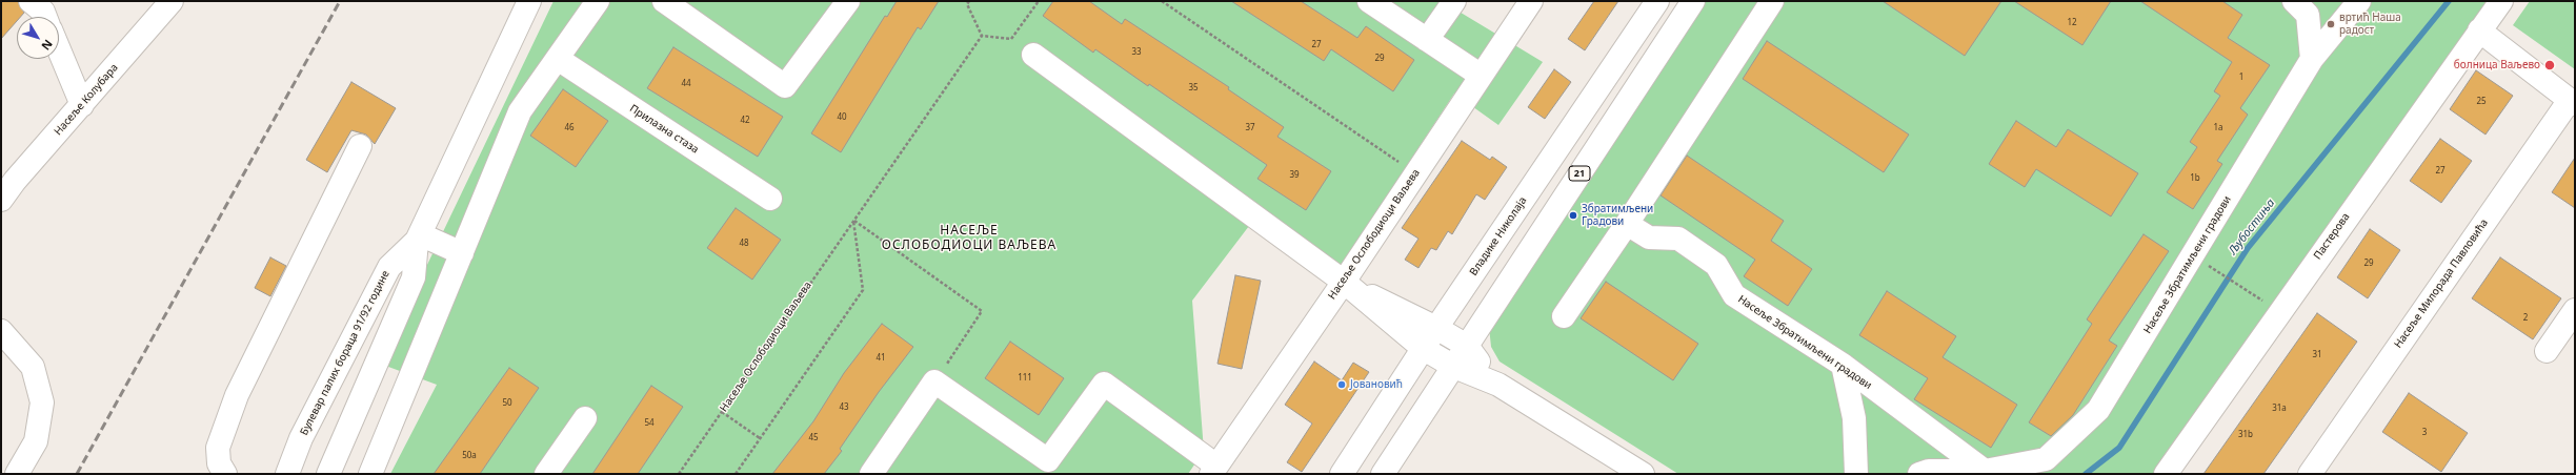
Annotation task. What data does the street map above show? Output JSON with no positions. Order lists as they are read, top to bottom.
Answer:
{
  "streets": {
    "street": [
      "Насеље Колубара",
      "Прилазна стаза",
      "21",
      "Насеље Ослободиоци Ваљева",
      "Владике Николаја",
      "Пастерова",
      "Насеље Збратимљени градови",
      "Насеље Милорада Павловића",
      "Булевар палих бораца 91/92 године"
    ]
  },
  "districts": ["НАСЕЉЕ ОСЛОБОДИОЦИ ВАЉЕВА"],
  "water": ["Љубостиња"],
  "places": [
    "вртић Наша радост",
    "болница Ваљево",
    "Збратимљени Градови",
    "Јовановић"
  ],
  "house_numbers": [
    "12",
    "27",
    "33",
    "29",
    "1",
    "44",
    "35",
    "25",
    "40",
    "42",
    "46",
    "37",
    "1a",
    "27",
    "39",
    "1b",
    "48",
    "29",
    "2",
    "31",
    "41",
    "111",
    "50",
    "43",
    "31a",
    "54",
    "3",
    "31b",
    "45",
    "50a"
  ],
  "north": "bottom right"
}
